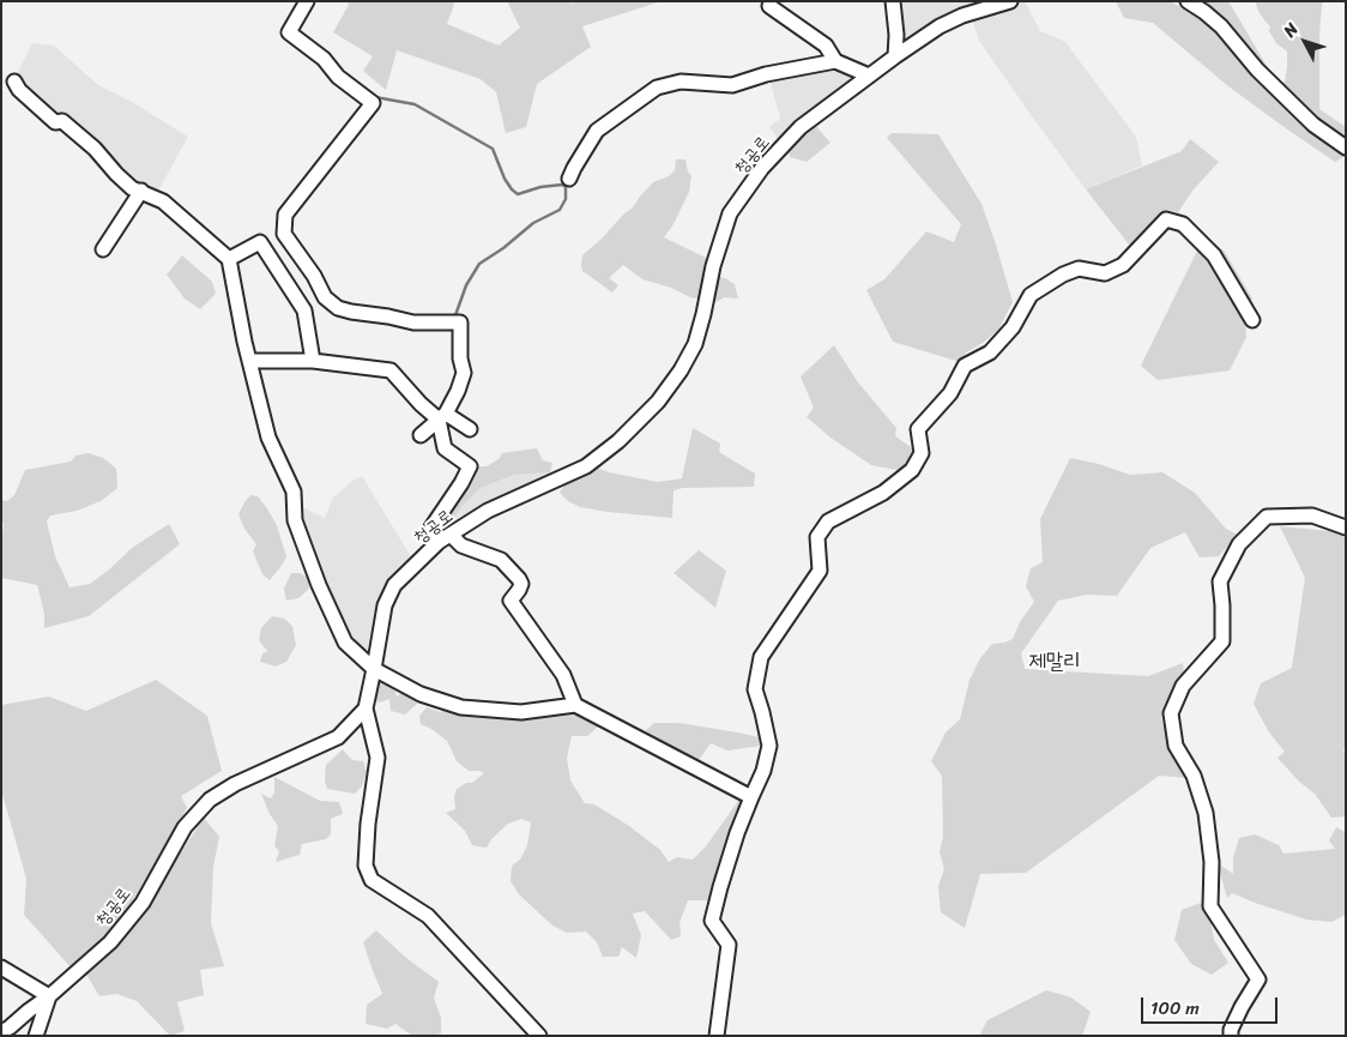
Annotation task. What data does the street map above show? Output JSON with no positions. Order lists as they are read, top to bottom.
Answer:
{
  "streets": {
    "street": ["청공로"]
  },
  "districts": ["제말리"],
  "scale_bar": "100 m",
  "north": "top left"
}
